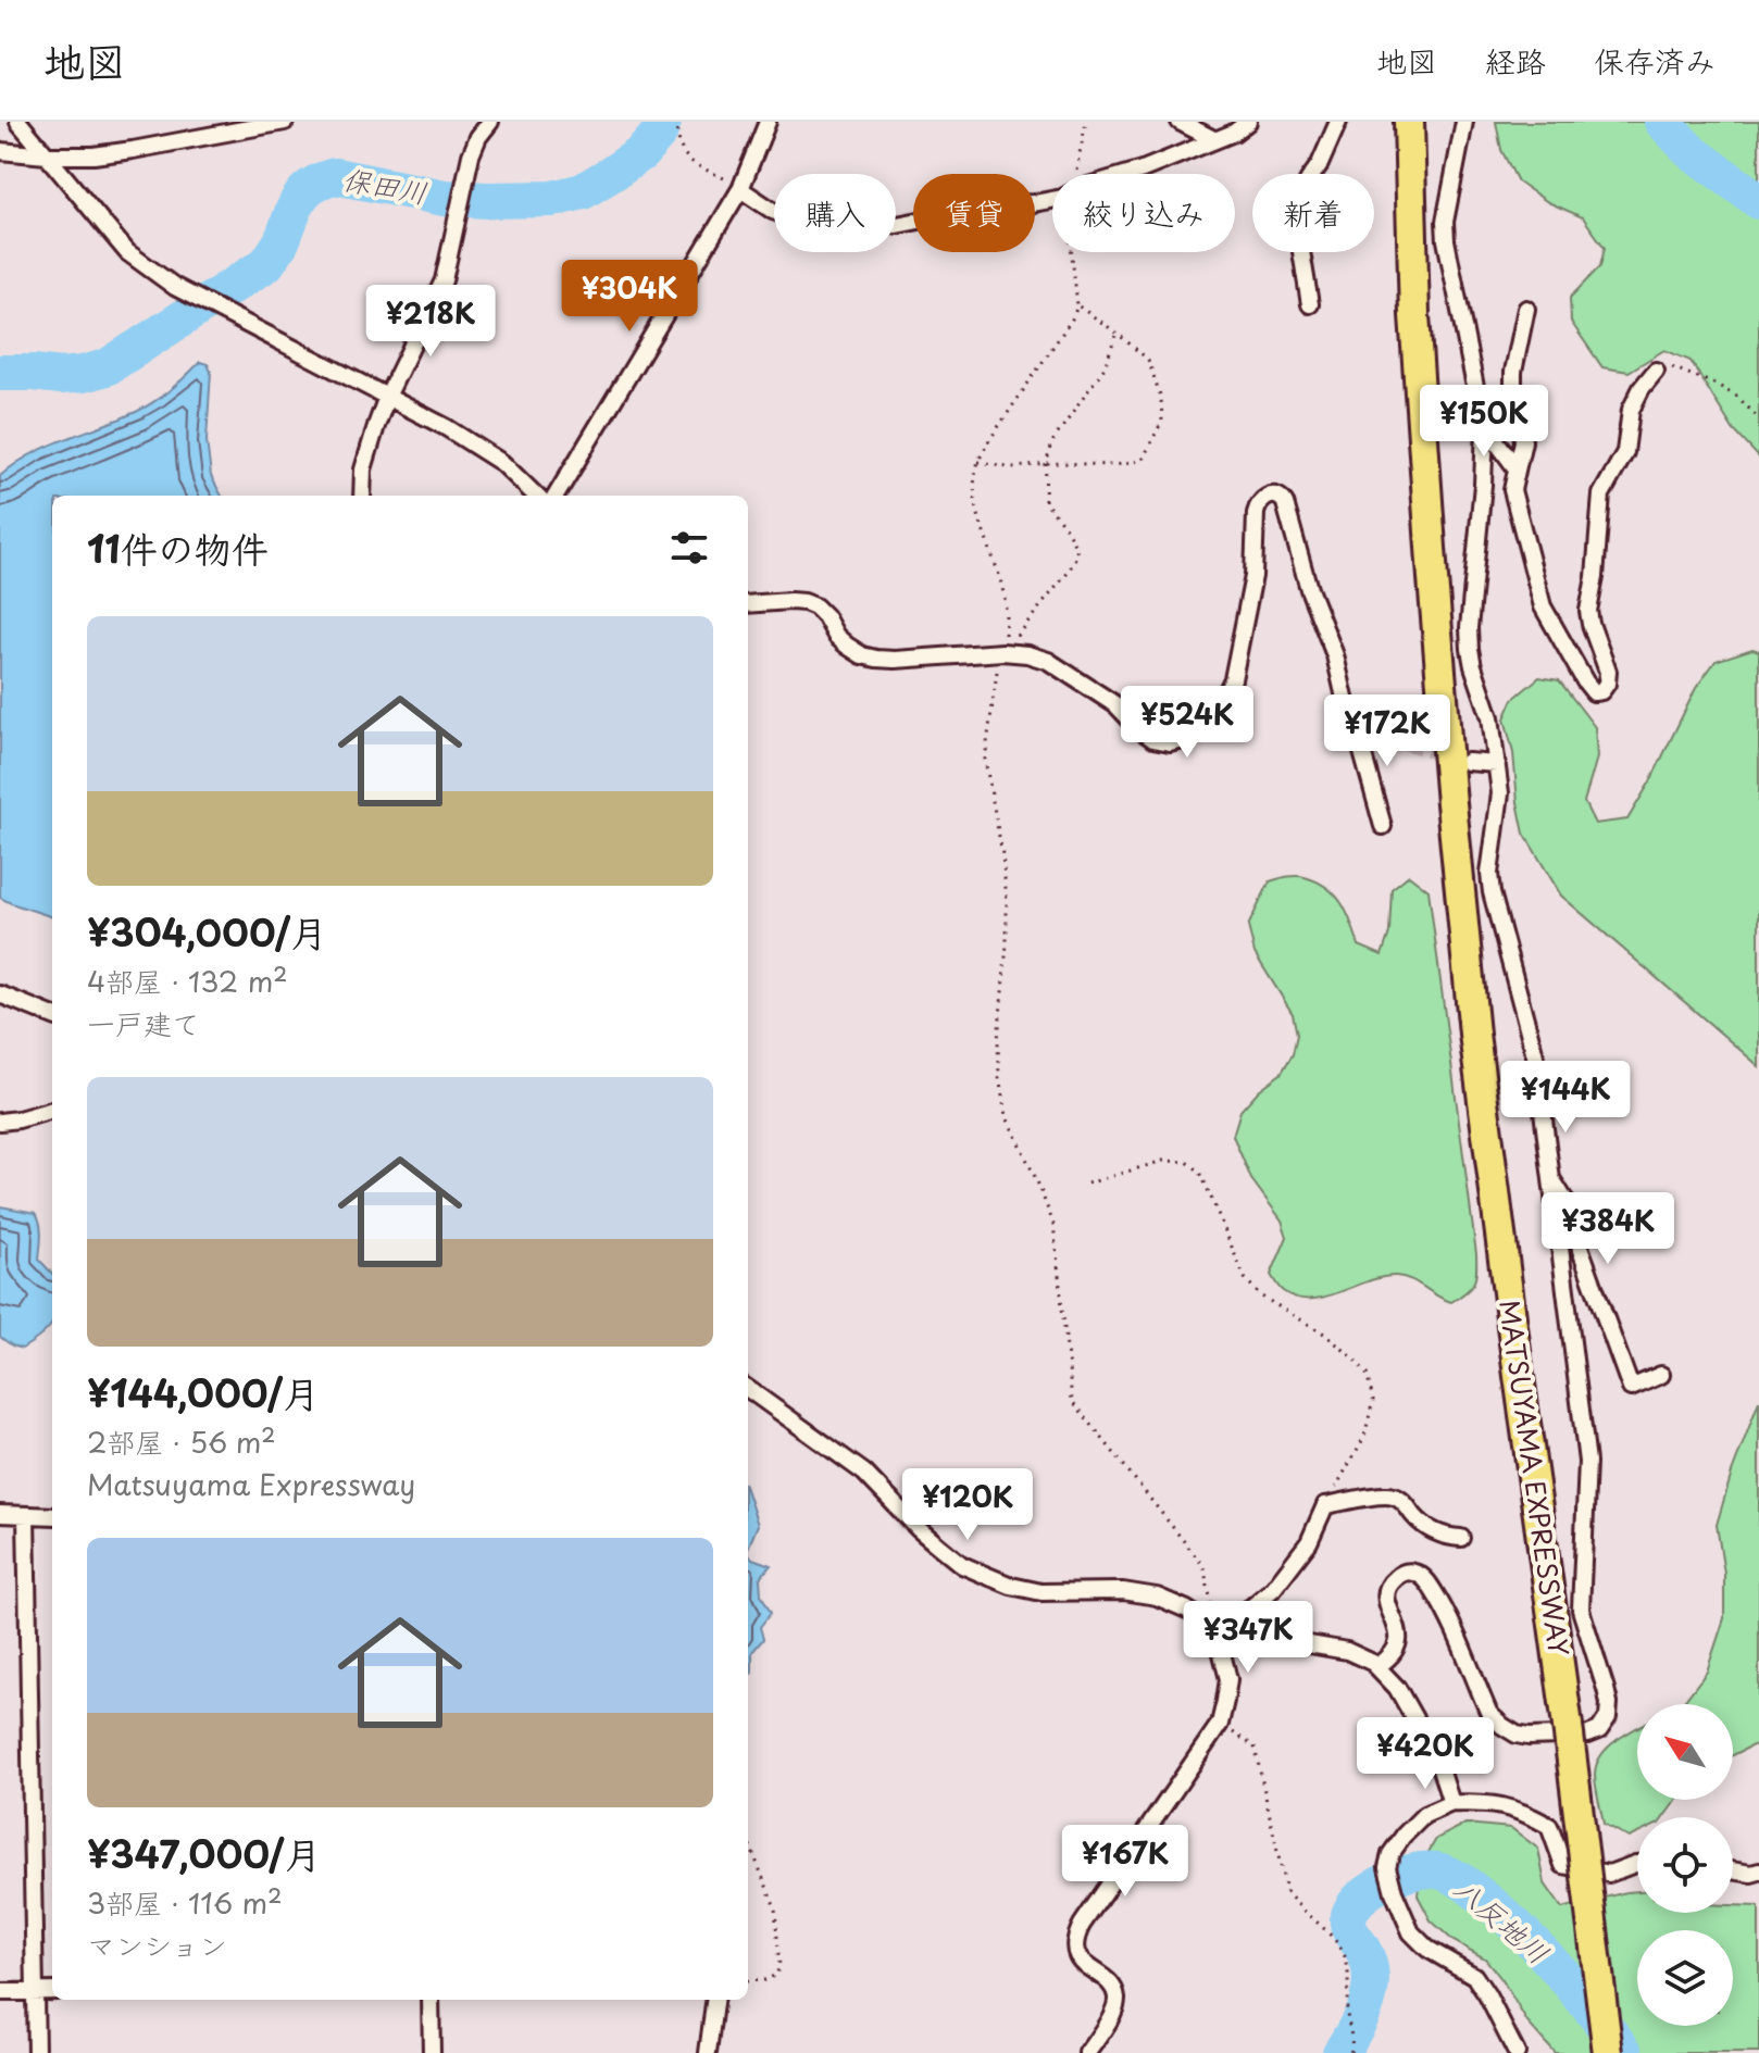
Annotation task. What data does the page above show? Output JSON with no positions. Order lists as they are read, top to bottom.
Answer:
{
  "streets": {
    "highway": ["MATSUYAMA EXPRESSWAY"]
  },
  "water": ["保田川", "八反地川"],
  "north": "top left",
  "page": {
    "header": "地図",
    "nav": ["地図", "経路", "保存済み"],
    "chip": [
      "購入",
      "賃貸",
      "絞り込み",
      "新着"
    ],
    "price": [
      "¥304K",
      "¥218K",
      "¥150K",
      "¥524K",
      "¥172K",
      "¥144K",
      "¥384K",
      "¥120K",
      "¥347K",
      "¥420K",
      "¥167K"
    ],
    "heading": "11件の物件",
    "list": [
      {
        "name": "¥304,000/月",
        "note": "4部屋 · 132 m² · 一戸建て"
      },
      {
        "name": "¥144,000/月",
        "note": "2部屋 · 56 m² · Matsuyama Expressway"
      },
      {
        "name": "¥347,000/月",
        "note": "3部屋 · 116 m² · マンション"
      }
    ]
  }
}
